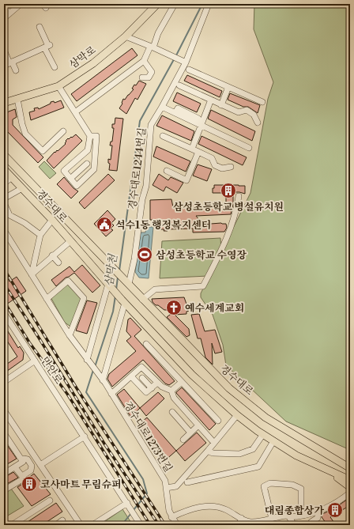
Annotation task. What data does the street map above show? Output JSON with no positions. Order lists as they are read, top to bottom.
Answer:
{
  "streets": {
    "main road": ["삼막로", "경수대로"],
    "street": ["경수대로1244번길", "만안로", "경수대로1273번길"]
  },
  "crossings": [
    ["경수대로1244번길", "경수대로"]
  ],
  "water": ["삼막천"],
  "places": {
    "building": ["삼성초등학교 병설유치원", "코사마트 무림슈퍼", "대림종합상가"],
    "public building": ["석수1동 행정복지센터"],
    "sports": ["삼성초등학교 수영장"],
    "church": ["예수세계교회"]
  }
}
